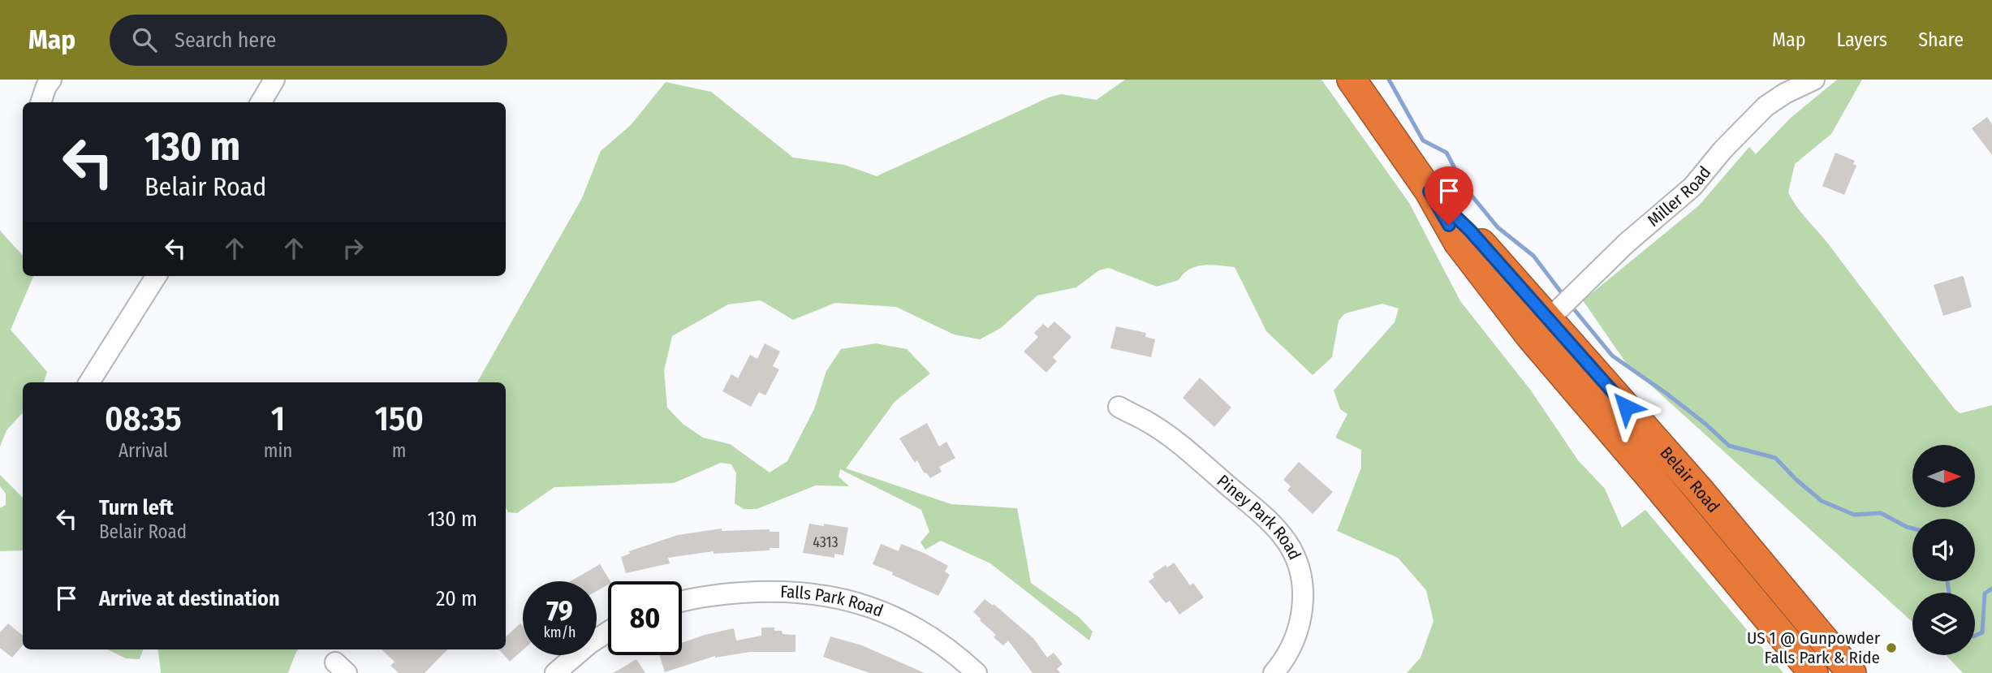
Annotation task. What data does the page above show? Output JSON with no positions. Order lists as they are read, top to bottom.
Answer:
{
  "streets": {
    "highway": ["Belair Road"],
    "street": ["Miller Road", "Piney Park Road", "Falls Park Road"]
  },
  "crossings": [
    ["Miller Road", "Belair Road"]
  ],
  "places": ["US 1 @ Gunpowder Falls Park & Ride"],
  "house_numbers": ["4313"],
  "north": "right",
  "page": {
    "header": "Map",
    "search": "Search here",
    "nav": ["Map", "Layers", "Share"],
    "turn": ["130 m", "Belair Road"],
    "eta": [
      "08:35",
      "Arrival",
      "1",
      "min",
      "150",
      "m"
    ],
    "list": [
      {
        "name": "Turn left",
        "note": "Belair Road",
        "value": "130 m"
      },
      {
        "name": "Arrive at destination",
        "value": "20 m"
      }
    ],
    "speed": "79 km/h",
    "limit": "80"
  }
}
